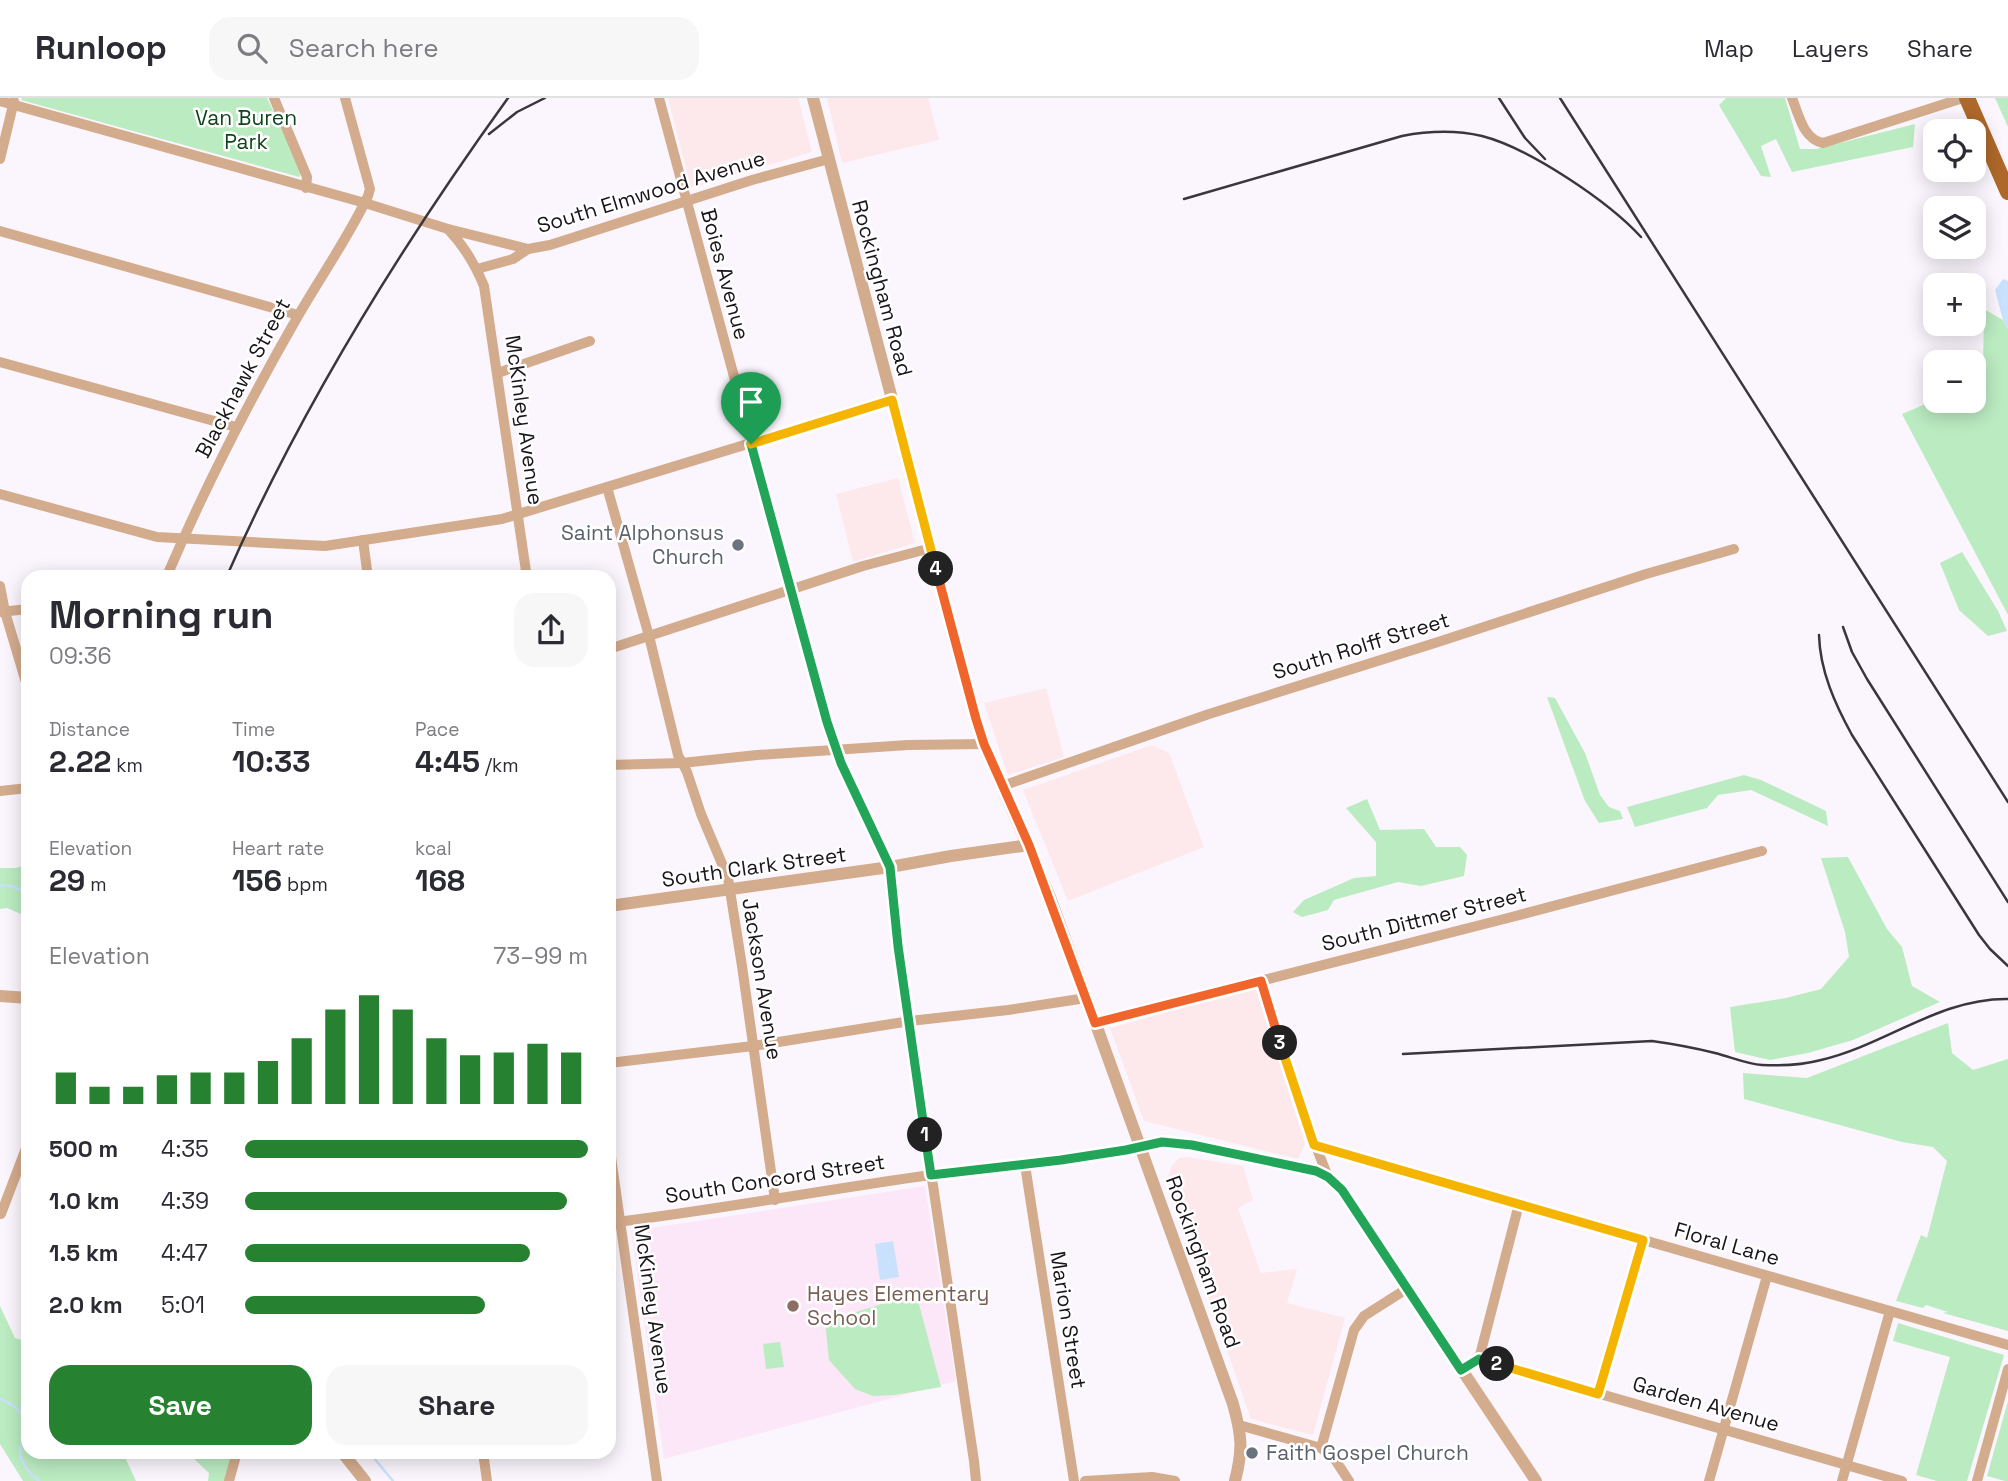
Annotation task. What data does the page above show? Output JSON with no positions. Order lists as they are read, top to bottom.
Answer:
{
  "streets": {
    "street": [
      "South Elmwood Avenue",
      "Boies Avenue",
      "Rockingham Road",
      "Blackhawk Street",
      "McKinley Avenue",
      "South Rolff Street",
      "South Clark Street",
      "South Dittmer Street",
      "Jackson Avenue",
      "South Concord Street",
      "Floral Lane",
      "Marion Street",
      "Garden Avenue"
    ]
  },
  "crossings": [
    ["South Elmwood Avenue", "Boies Avenue"],
    ["South Elmwood Avenue", "Rockingham Road"],
    ["South Elmwood Avenue", "Blackhawk Street"],
    ["South Elmwood Avenue", "McKinley Avenue"],
    ["Boies Avenue", "South Clark Street"],
    ["Boies Avenue", "South Concord Street"],
    ["Rockingham Road", "South Rolff Street"],
    ["Rockingham Road", "South Clark Street"],
    ["Rockingham Road", "South Dittmer Street"],
    ["Rockingham Road", "South Concord Street"],
    ["South Clark Street", "Jackson Avenue"],
    ["Jackson Avenue", "South Concord Street"],
    ["South Concord Street", "Marion Street"]
  ],
  "parks": ["Van Buren Park"],
  "places": ["Saint Alphonsus Church", "Hayes Elementary School", "Faith Gospel Church"],
  "page": {
    "header": "Runloop",
    "search": "Search here",
    "nav": ["Map", "Layers", "Share"],
    "map_buttons": ["+", "−"],
    "pins": [
      "4",
      "3",
      "1",
      "2"
    ],
    "heading": ["Morning run", "09:36"],
    "stats": [
      ["Distance", "2.22 km"],
      ["Time", "10:33"],
      ["Pace", "4:45 /km"],
      ["Elevation", "29 m"],
      ["Heart rate", "156 bpm"],
      ["kcal", "168"]
    ],
    "chart": ["Elevation", "73–99 m"],
    "list": [
      {
        "name": "500 m",
        "note": "4:35"
      },
      {
        "name": "1.0 km",
        "note": "4:39"
      },
      {
        "name": "1.5 km",
        "note": "4:47"
      },
      {
        "name": "2.0 km",
        "note": "5:01"
      }
    ],
    "buttons": ["Save", "Share"]
  }
}
